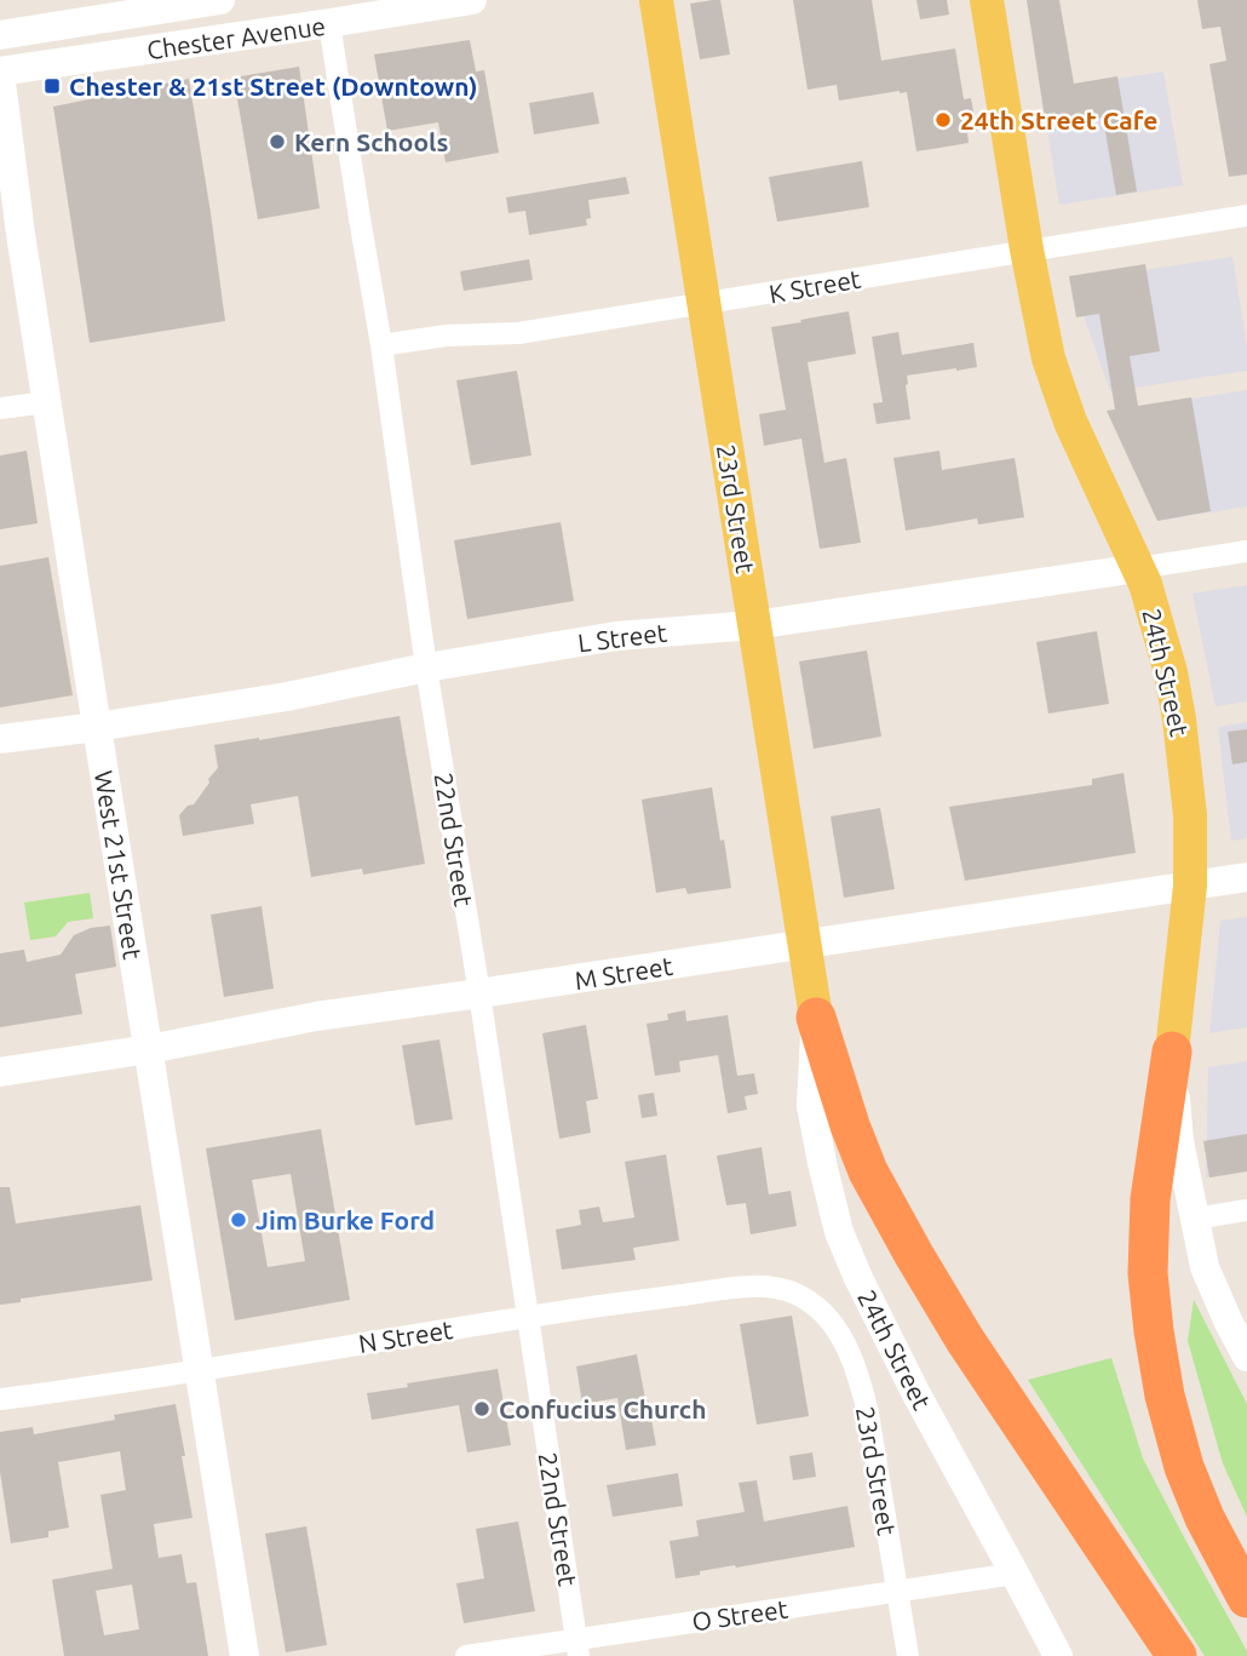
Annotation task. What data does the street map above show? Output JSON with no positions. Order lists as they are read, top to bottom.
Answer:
{
  "streets": {
    "main road": ["23rd Street", "24th Street"],
    "street": [
      "Chester Avenue",
      "K Street",
      "L Street",
      "22nd Street",
      "West 21st Street",
      "M Street",
      "N Street",
      "O Street"
    ]
  },
  "crossings": [
    ["Chester Avenue", "22nd Street"],
    ["Chester Avenue", "West 21st Street"],
    ["K Street", "23rd Street"],
    ["K Street", "24th Street"],
    ["K Street", "22nd Street"],
    ["23rd Street", "L Street"],
    ["23rd Street", "24th Street"],
    ["23rd Street", "M Street"],
    ["23rd Street", "N Street"],
    ["23rd Street", "O Street"],
    ["L Street", "24th Street"],
    ["L Street", "22nd Street"],
    ["L Street", "West 21st Street"],
    ["24th Street", "M Street"],
    ["24th Street", "O Street"],
    ["22nd Street", "M Street"],
    ["22nd Street", "N Street"],
    ["22nd Street", "O Street"],
    ["West 21st Street", "M Street"],
    ["West 21st Street", "N Street"]
  ],
  "places": {
    "transit": ["Chester & 21st Street (Downtown)"],
    "other": [
      "24th Street Cafe",
      "Kern Schools",
      "Jim Burke Ford",
      "Confucius Church"
    ]
  }
}
